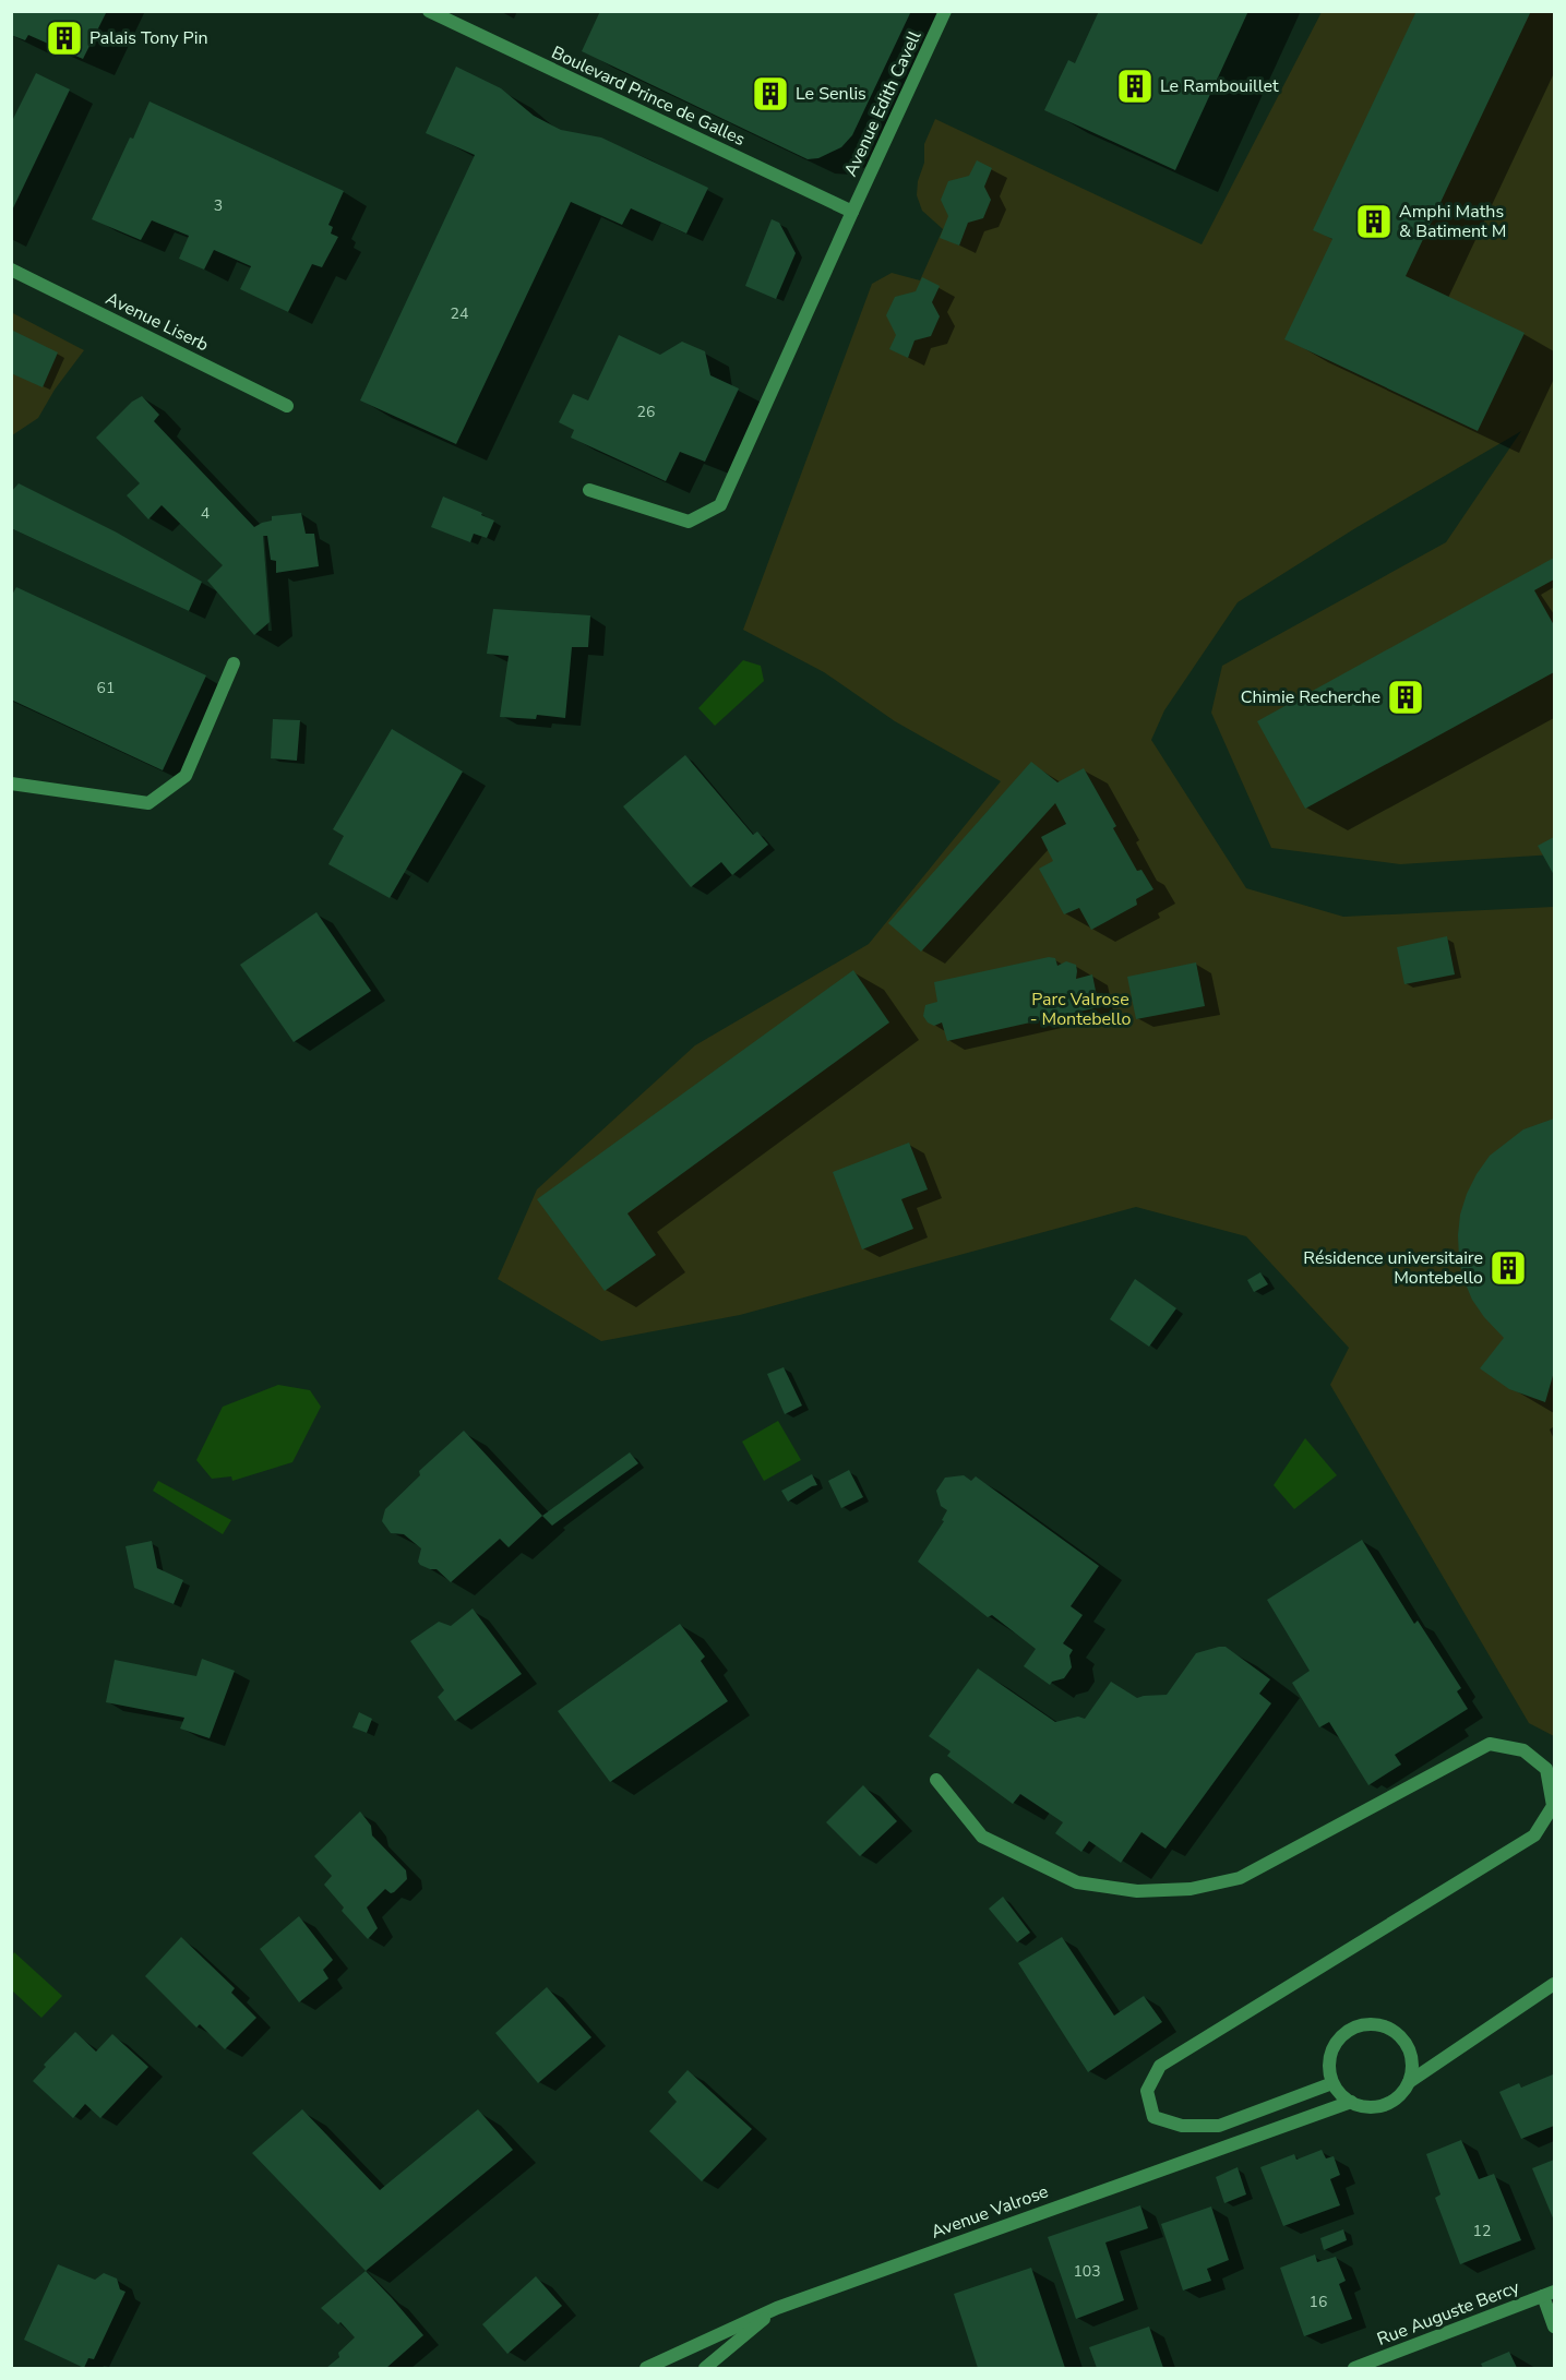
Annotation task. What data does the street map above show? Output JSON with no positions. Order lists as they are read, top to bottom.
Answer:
{
  "streets": {
    "street": [
      "Boulevard Prince de Galles",
      "Avenue Edith Cavell",
      "Avenue Liserb",
      "Avenue Valrose",
      "Rue Auguste Bercy"
    ]
  },
  "crossings": [
    ["Boulevard Prince de Galles", "Avenue Edith Cavell"]
  ],
  "parks": ["Parc Valrose - Montebello"],
  "places": {
    "building": [
      "Palais Tony Pin",
      "Le Rambouillet",
      "Le Senlis",
      "Amphi Maths & Batiment M",
      "Chimie Recherche",
      "Résidence universitaire Montebello"
    ]
  },
  "house_numbers": [
    "3",
    "24",
    "26",
    "4",
    "61",
    "12",
    "103",
    "16"
  ]
}
